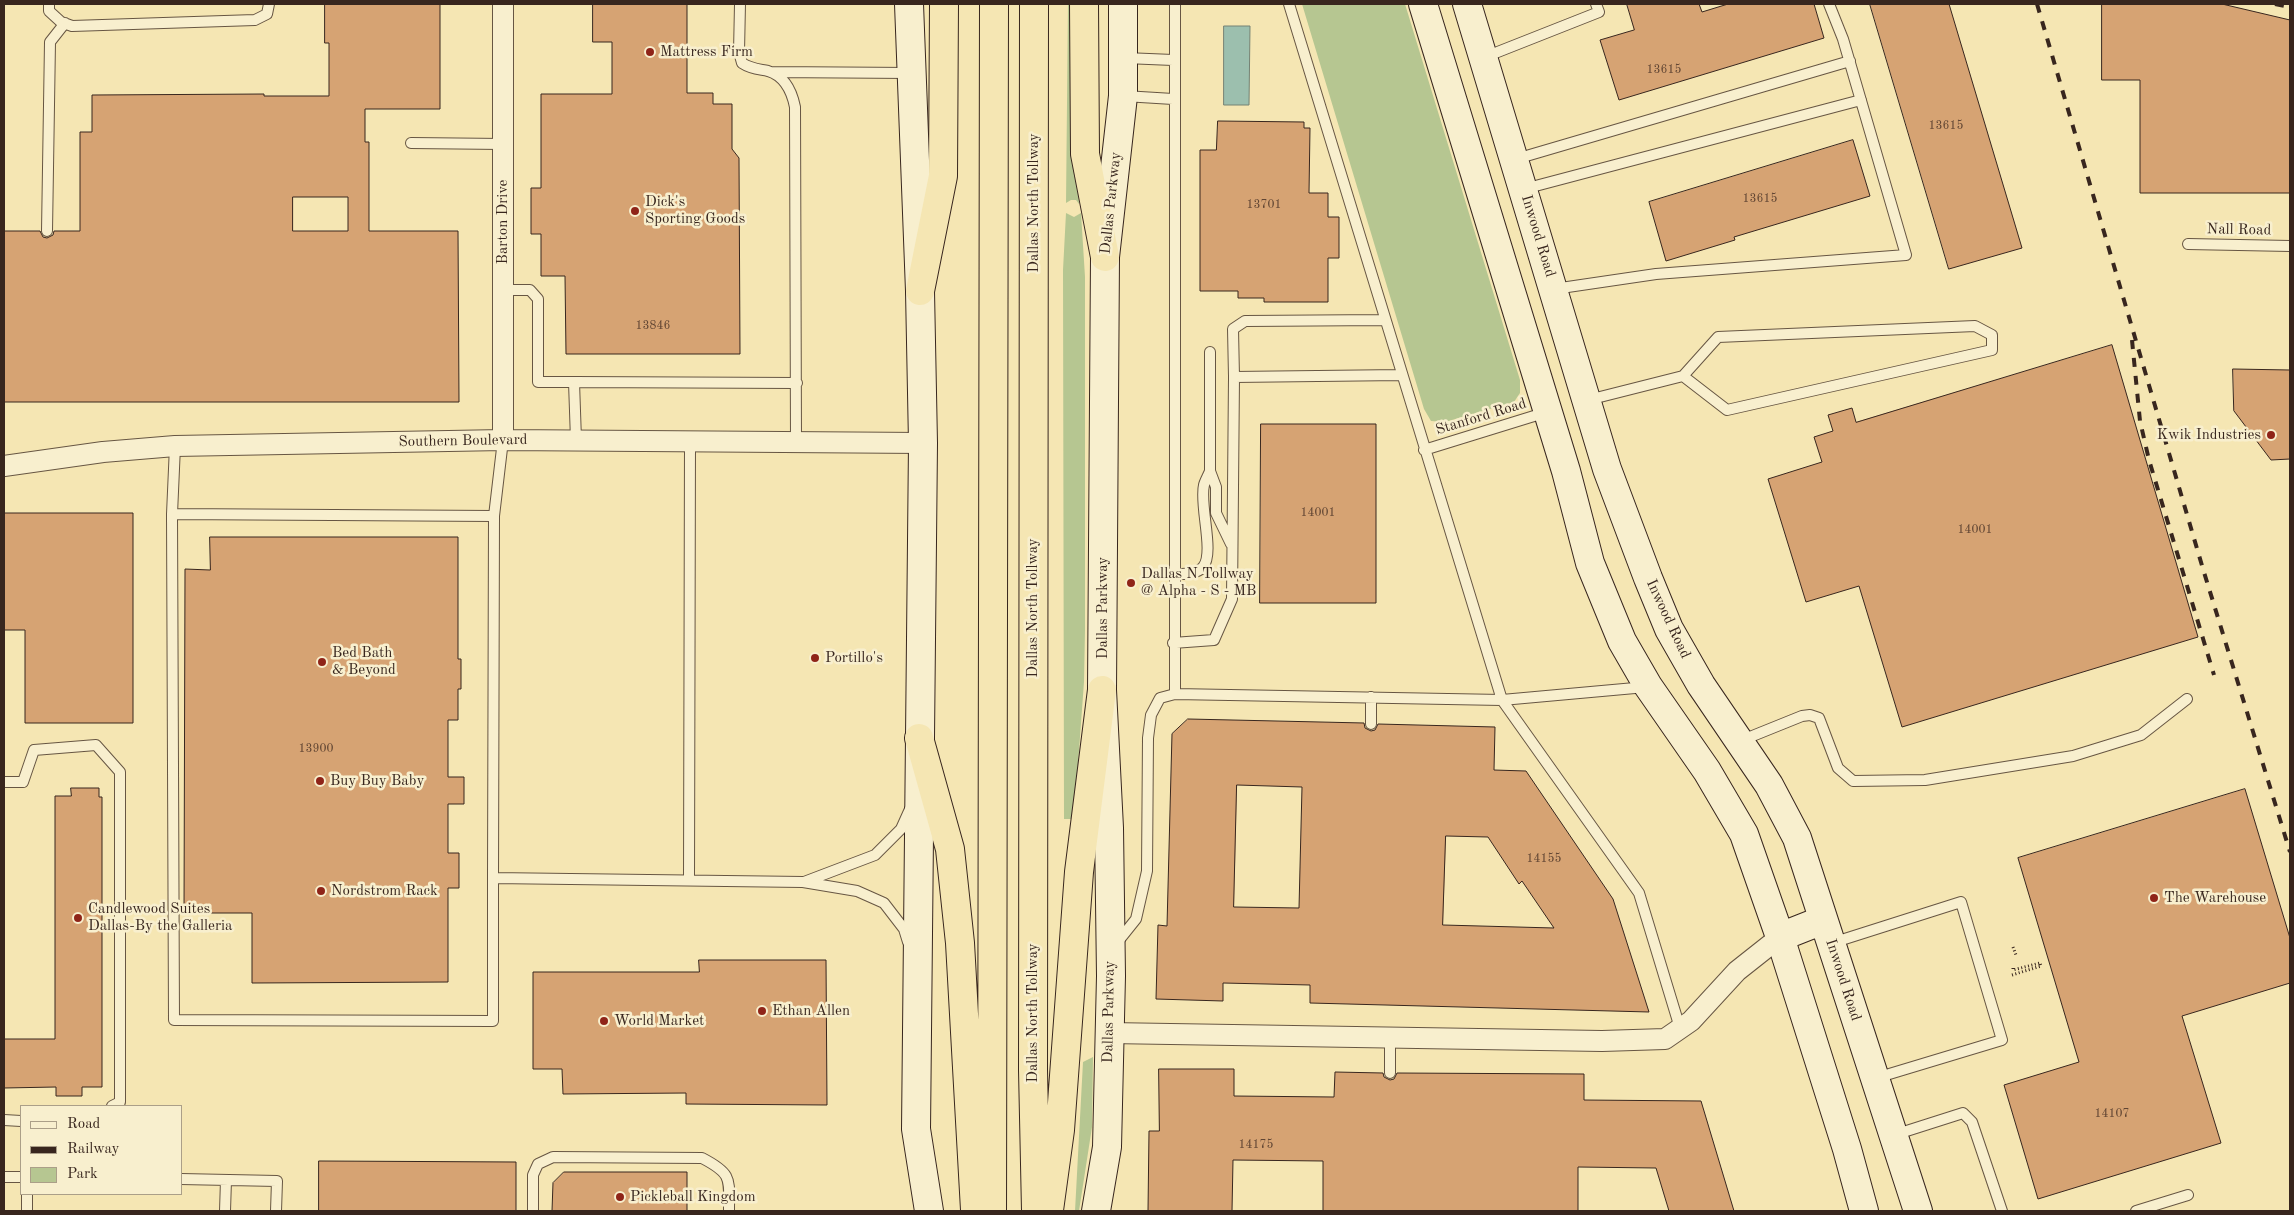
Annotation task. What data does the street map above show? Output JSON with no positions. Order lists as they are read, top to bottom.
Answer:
{
  "streets": {
    "highway": ["Dallas North Tollway"],
    "main road": ["Dallas Parkway", "Inwood Road"],
    "street": ["Barton Drive", "Southern Boulevard"],
    "lane": ["Nall Road", "Stanford Road"]
  },
  "crossings": [
    ["Barton Drive", "Southern Boulevard"]
  ],
  "places": [
    "Mattress Firm",
    "Dick's Sporting Goods",
    "Kwik Industries",
    "Dallas N Tollway @ Alpha - S - MB",
    "Portillo's",
    "Bed Bath & Beyond",
    "Buy Buy Baby",
    "Nordstrom Rack",
    "The Warehouse",
    "Candlewood Suites Dallas-By the Galleria",
    "Ethan Allen",
    "World Market",
    "Pickleball Kingdom"
  ],
  "house_numbers": [
    "13615",
    "13615",
    "13615",
    "13701",
    "13846",
    "14001",
    "14001",
    "13900",
    "14155",
    "14107",
    "14175"
  ],
  "legend": ["Road", "Railway", "Park"]
}
